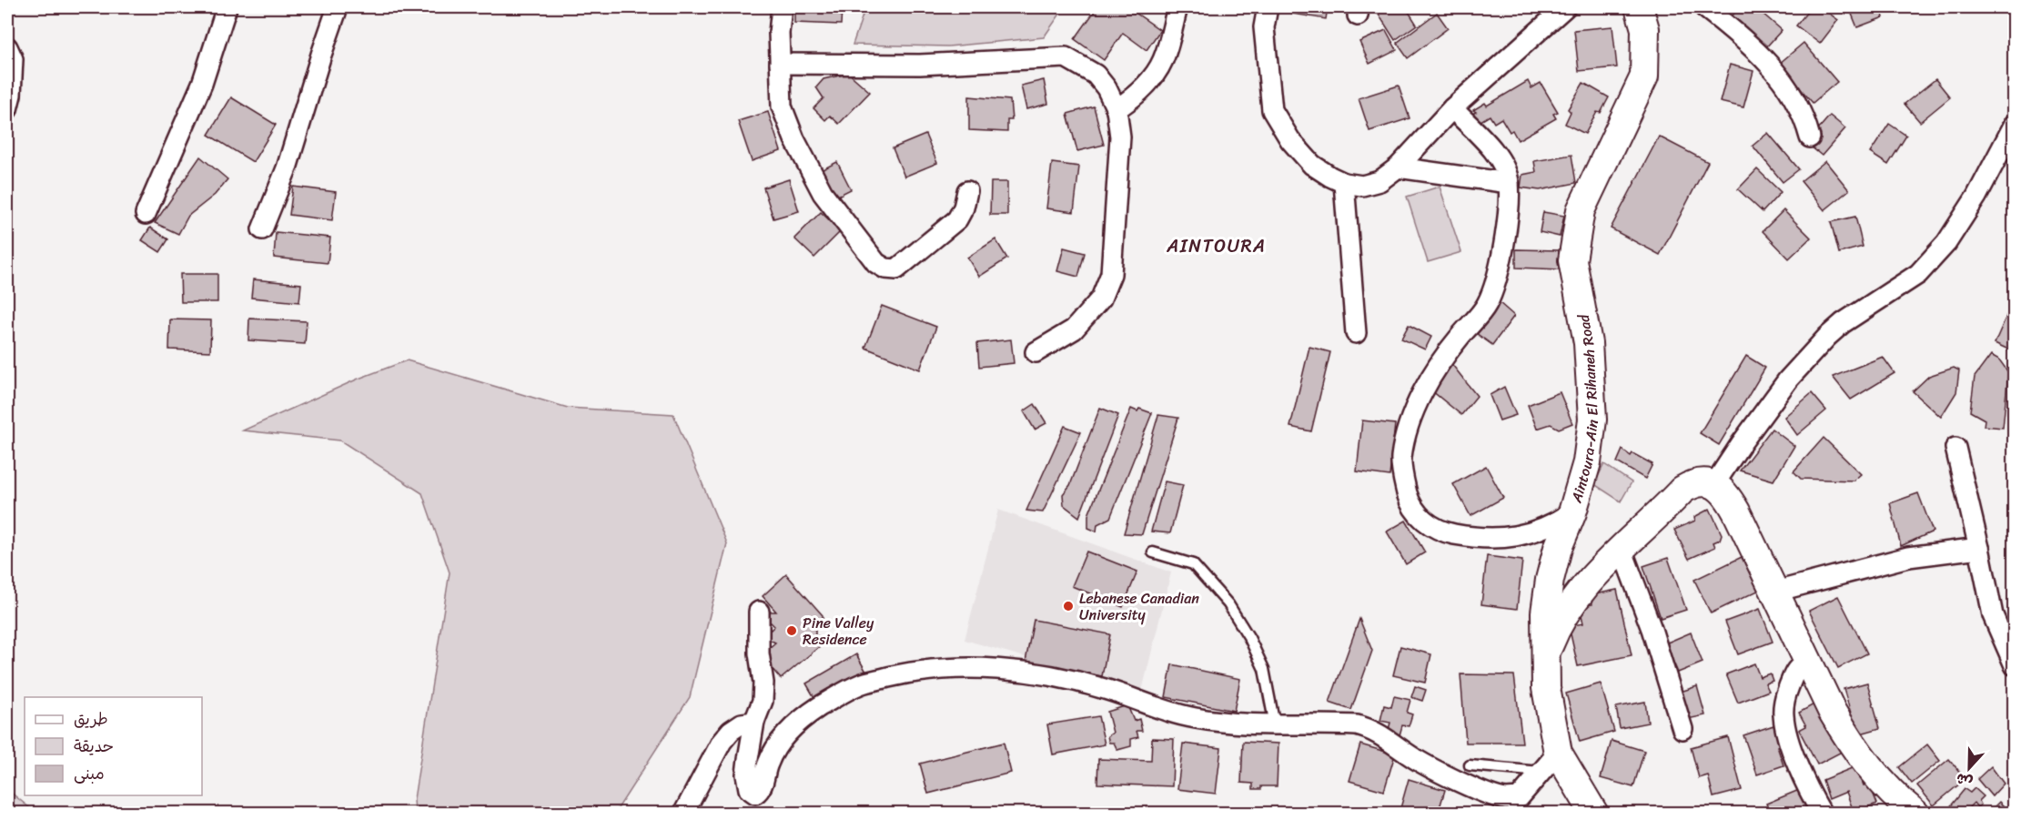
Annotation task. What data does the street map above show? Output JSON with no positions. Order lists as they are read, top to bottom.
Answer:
{
  "streets": {
    "main road": ["Aintoura-Ain El Rihaneh Road"]
  },
  "districts": ["AINTOURA"],
  "places": ["Lebanese Canadian University", "Pine Valley Residence"],
  "legend": ["طريق", "حديقة", "مبنى"],
  "north": "bottom"
}
